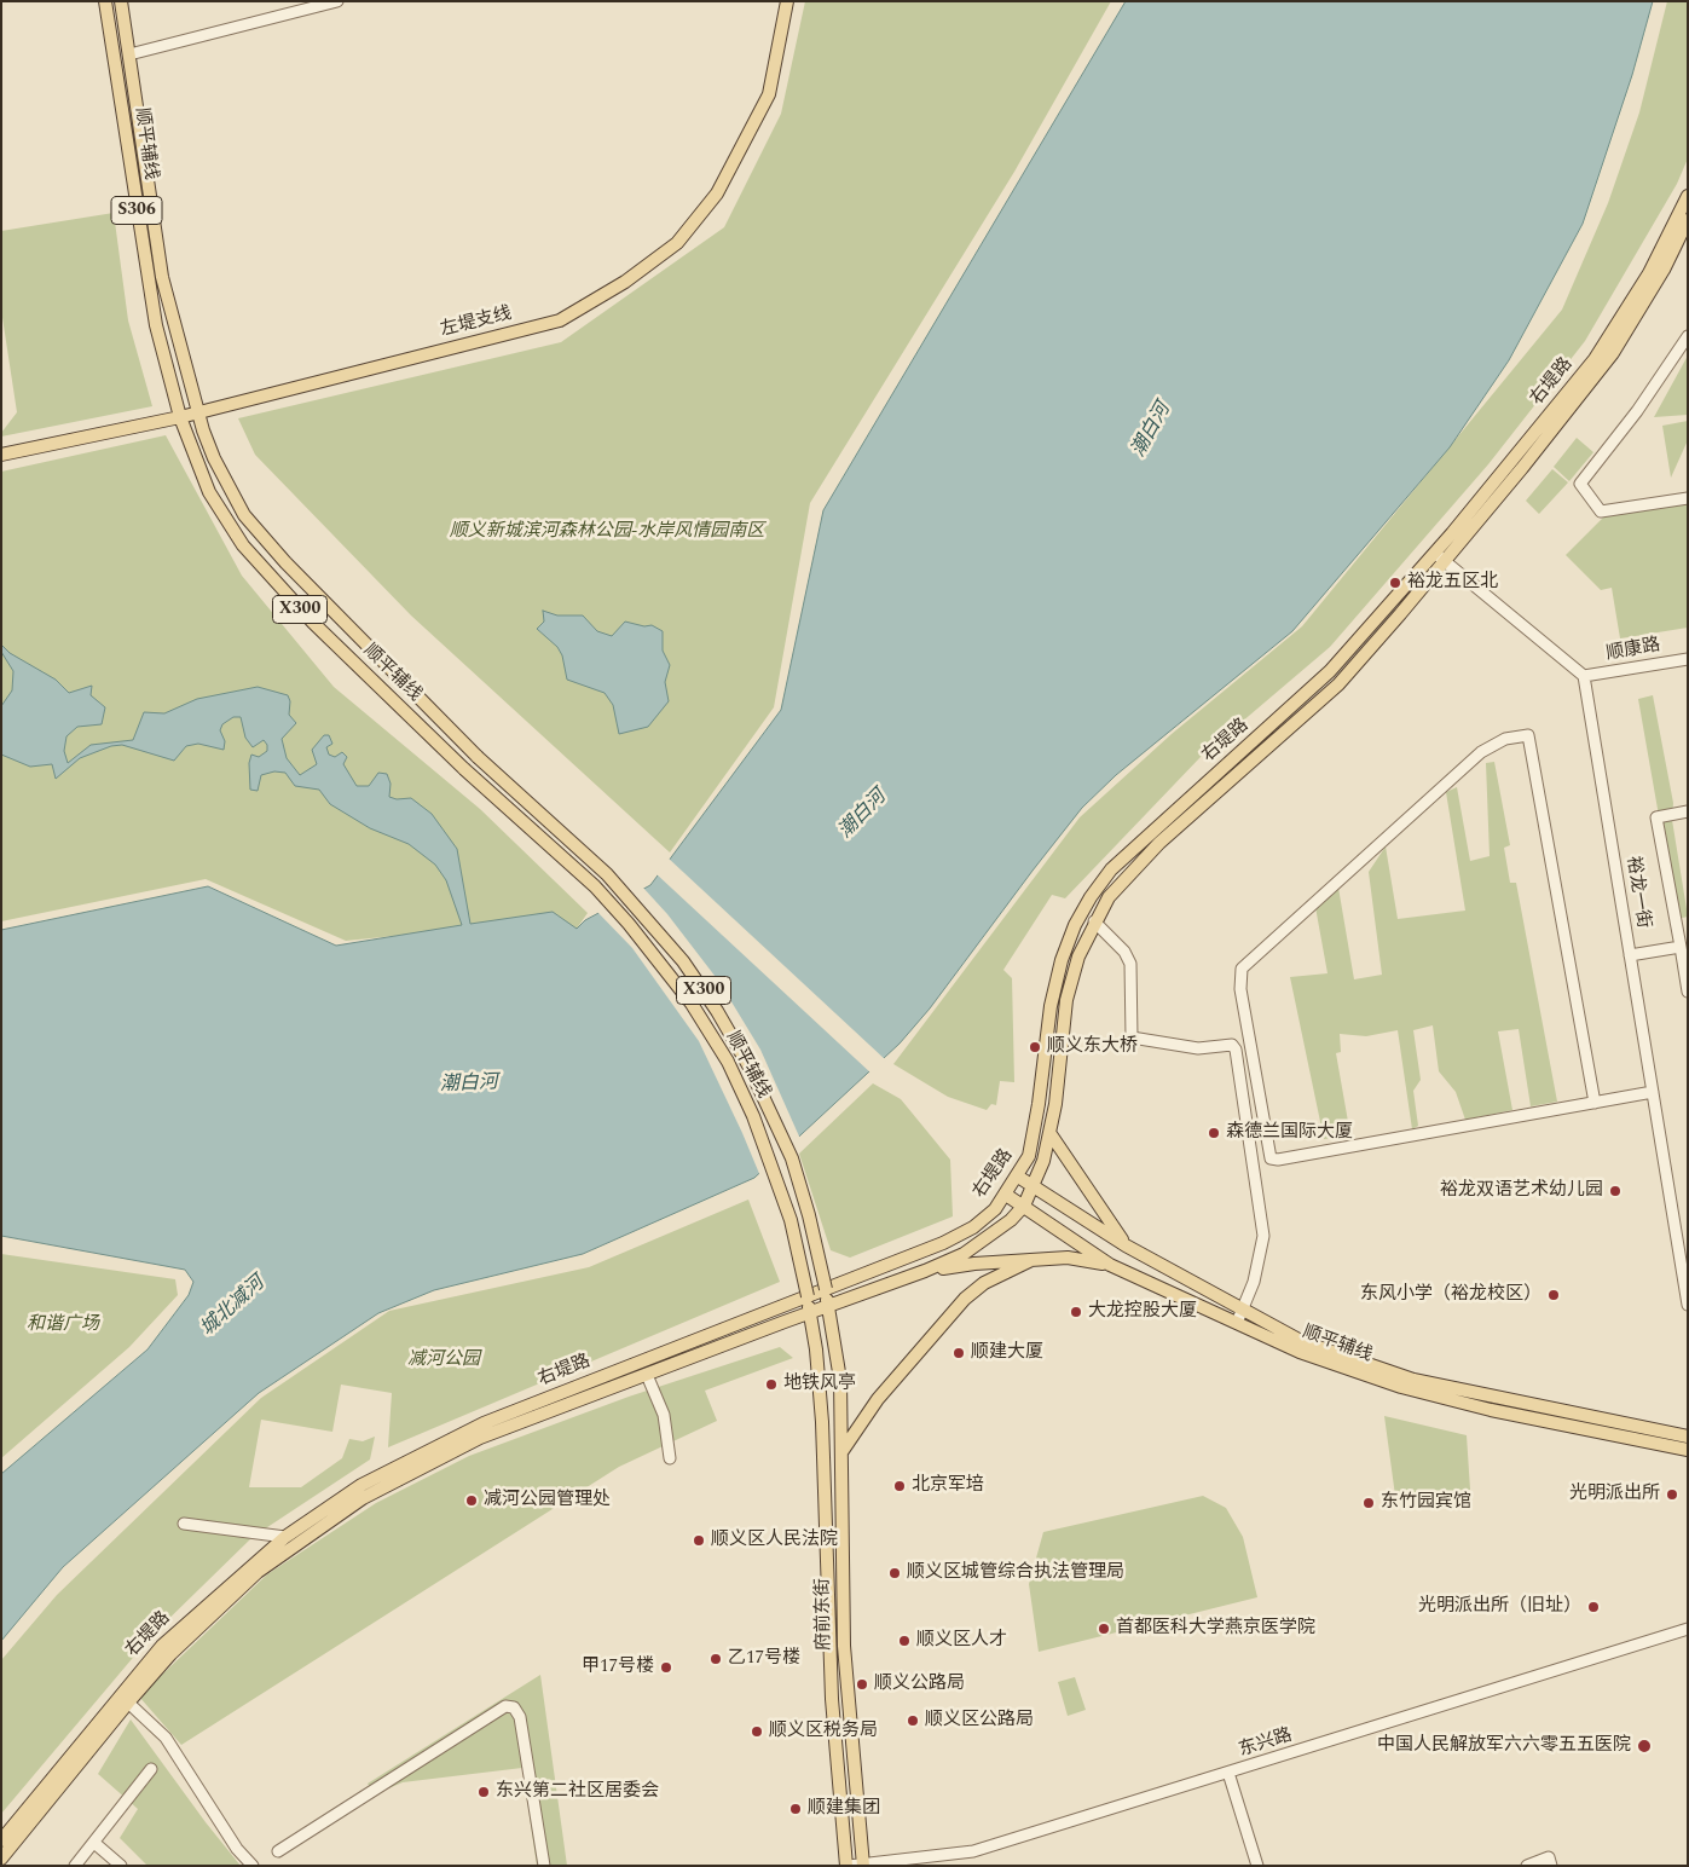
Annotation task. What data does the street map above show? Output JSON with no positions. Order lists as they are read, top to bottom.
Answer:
{
  "streets": {
    "main road": [
      "顺平辅线",
      "S306",
      "左堤支线",
      "右堤路",
      "X300",
      "府前东街"
    ],
    "street": ["顺康路", "裕龙一街", "东兴路"]
  },
  "crossings": [
    ["顺平辅线", "左堤支线"],
    ["顺平辅线", "右堤路"],
    ["顺平辅线", "府前东街"],
    ["右堤路", "府前东街"],
    ["顺康路", "裕龙一街"],
    ["府前东街", "东兴路"]
  ],
  "water": ["潮白河", "城北减河"],
  "parks": ["顺义新城滨河森林公园-水岸风情园南区", "和谐广场", "减河公园"],
  "places": [
    "裕龙五区北",
    "顺义东大桥",
    "森德兰国际大厦",
    "裕龙双语艺术幼儿园",
    "东风小学（裕龙校区）",
    "大龙控股大厦",
    "顺建大厦",
    "地铁风亭",
    "北京军培",
    "光明派出所",
    "减河公园管理处",
    "东竹园宾馆",
    "顺义区人民法院",
    "顺义区城管综合执法管理局",
    "光明派出所（旧址）",
    "首都医科大学燕京医学院",
    "顺义区人才",
    "乙17号楼",
    "甲17号楼",
    "顺义公路局",
    "顺义区公路局",
    "顺义区税务局",
    "中国人民解放军六六零五五医院",
    "东兴第二社区居委会",
    "顺建集团"
  ]
}
